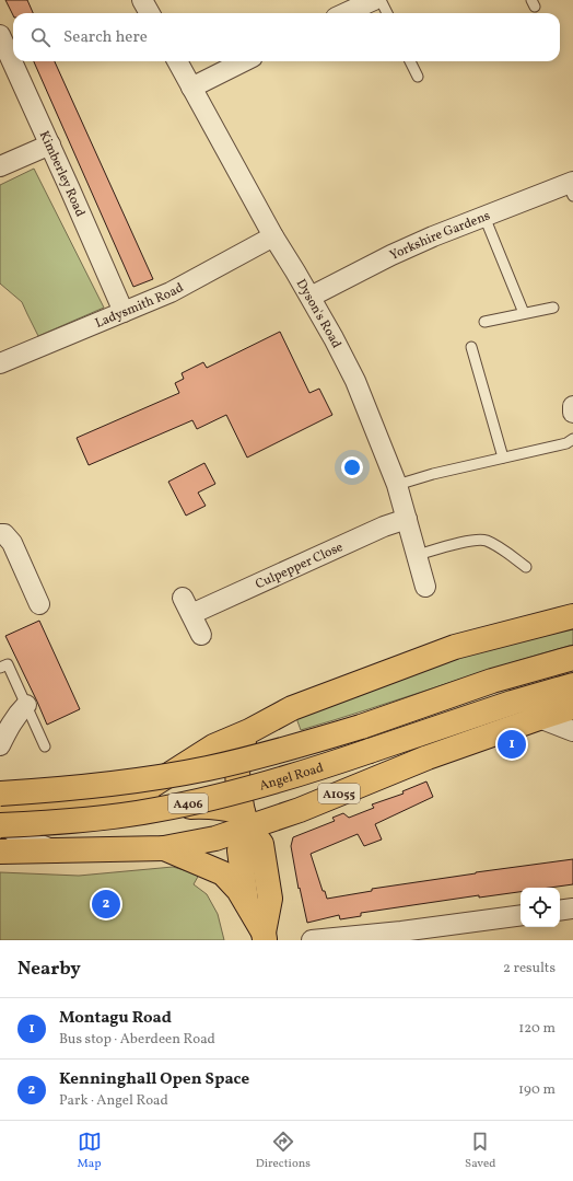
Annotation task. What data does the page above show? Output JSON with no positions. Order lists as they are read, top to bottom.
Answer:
{
  "streets": {
    "main road": ["Angel Road", "A1055", "A406"],
    "street": [
      "Kimberley Road",
      "Yorkshire Gardens",
      "Ladysmith Road",
      "Dyson's Road",
      "Culpepper Close"
    ]
  },
  "crossings": [
    ["Kimberley Road", "Ladysmith Road"],
    ["Yorkshire Gardens", "Dyson's Road"],
    ["Ladysmith Road", "Dyson's Road"],
    ["Dyson's Road", "Culpepper Close"]
  ],
  "page": {
    "search": "Search here",
    "pins": ["1", "2"],
    "heading": ["Nearby", "2 results"],
    "list": [
      {
        "mark": "1",
        "name": "Montagu Road",
        "note": "Bus stop · Aberdeen Road",
        "value": "120 m"
      },
      {
        "mark": "2",
        "name": "Kenninghall Open Space",
        "note": "Park · Angel Road",
        "value": "190 m"
      }
    ],
    "nav": ["Map", "Directions", "Saved"]
  }
}
